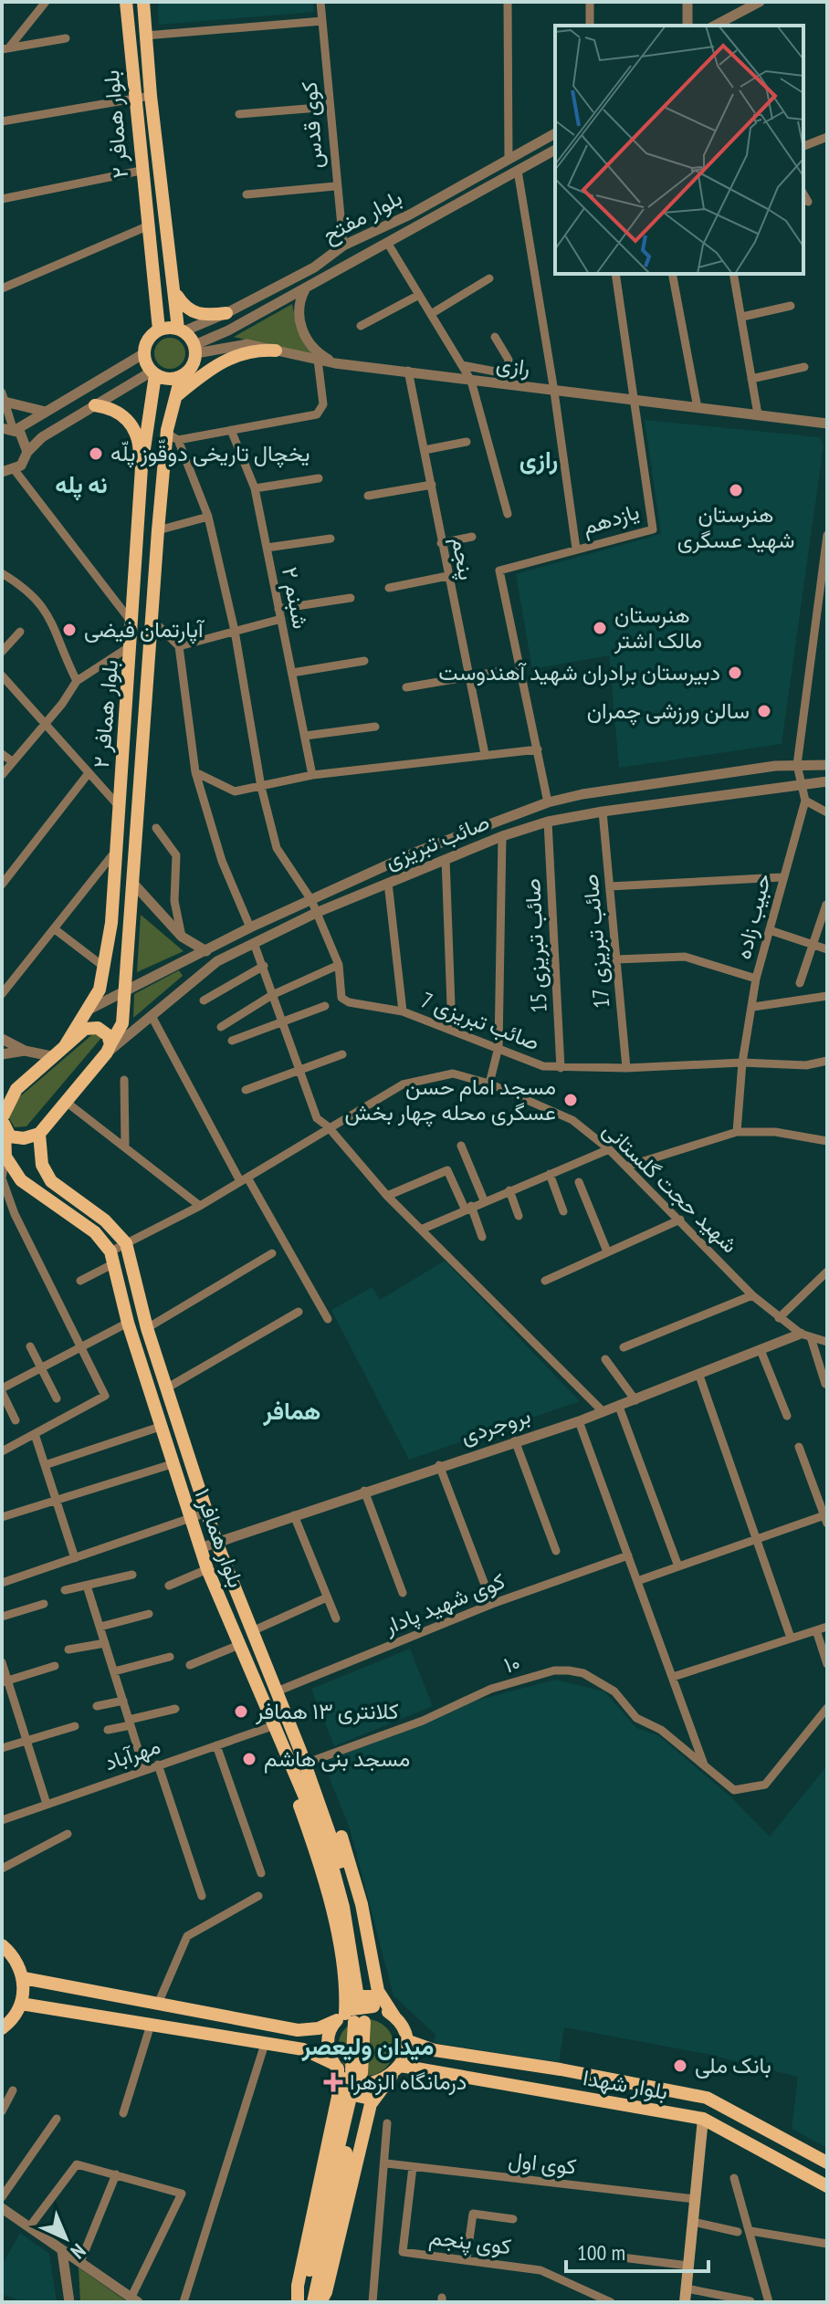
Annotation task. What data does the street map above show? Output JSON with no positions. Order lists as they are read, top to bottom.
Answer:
{
  "streets": {
    "main road": ["بلوار همافر ۲", "بلوار همافر ۱", "بلوار شهدا"],
    "street": [
      "کوی قدس",
      "بلوار مفتح",
      "رازی",
      "یازدهم",
      "پنجم",
      "شبنم ۲",
      "صائب تبریزی",
      "حبیب زاده",
      "صائب تبریزی 17",
      "صائب تبریزی 15",
      "صائب تبریزی 7",
      "شهید حجت گلستانی",
      "بروجردی",
      "کوی شهید پادار",
      "۱۰",
      "مهرآباد",
      "کوی اول",
      "کوی پنجم"
    ]
  },
  "crossings": [
    ["بلوار همافر ۲", "بلوار مفتح"],
    ["بلوار همافر ۲", "رازی"],
    ["بلوار همافر ۲", "صائب تبریزی"],
    ["بلوار همافر ۲", "صائب تبریزی 7"],
    ["کوی قدس", "بلوار مفتح"],
    ["بلوار مفتح", "رازی"],
    ["رازی", "یازدهم"],
    ["رازی", "پنجم"],
    ["صائب تبریزی", "حبیب زاده"],
    ["صائب تبریزی", "صائب تبریزی 17"],
    ["صائب تبریزی", "صائب تبریزی 15"],
    ["صائب تبریزی", "صائب تبریزی 7"],
    ["حبیب زاده", "صائب تبریزی 7"],
    ["صائب تبریزی 17", "صائب تبریزی 7"],
    ["صائب تبریزی 15", "صائب تبریزی 7"],
    ["شهید حجت گلستانی", "بروجردی"],
    ["شهید حجت گلستانی", "بلوار همافر ۱"],
    ["بروجردی", "بلوار همافر ۱"],
    ["بلوار همافر ۱", "کوی شهید پادار"],
    ["بلوار همافر ۱", "مهرآباد"],
    ["کوی اول", "کوی پنجم"]
  ],
  "districts": [
    "رازی",
    "نه پله",
    "همافر",
    "میدان ولیعصر"
  ],
  "places": {
    "other": [
      "یخچال تاریخی دوقّوز پلّه",
      "هنرستان شهید عسگری",
      "هنرستان مالک اشتر",
      "آپارتمان فیضی",
      "دبیرستان برادران شهید آهندوست",
      "سالن ورزشی چمران",
      "مسجد امام حسن عسگری محله چهار بخش",
      "کلانتری ۱۳ همافر",
      "مسجد بنی هاشم",
      "بانک ملی"
    ],
    "health": ["درمانگاه الزهرا"]
  },
  "scale_bar": "100 m",
  "north": "bottom right"
}
